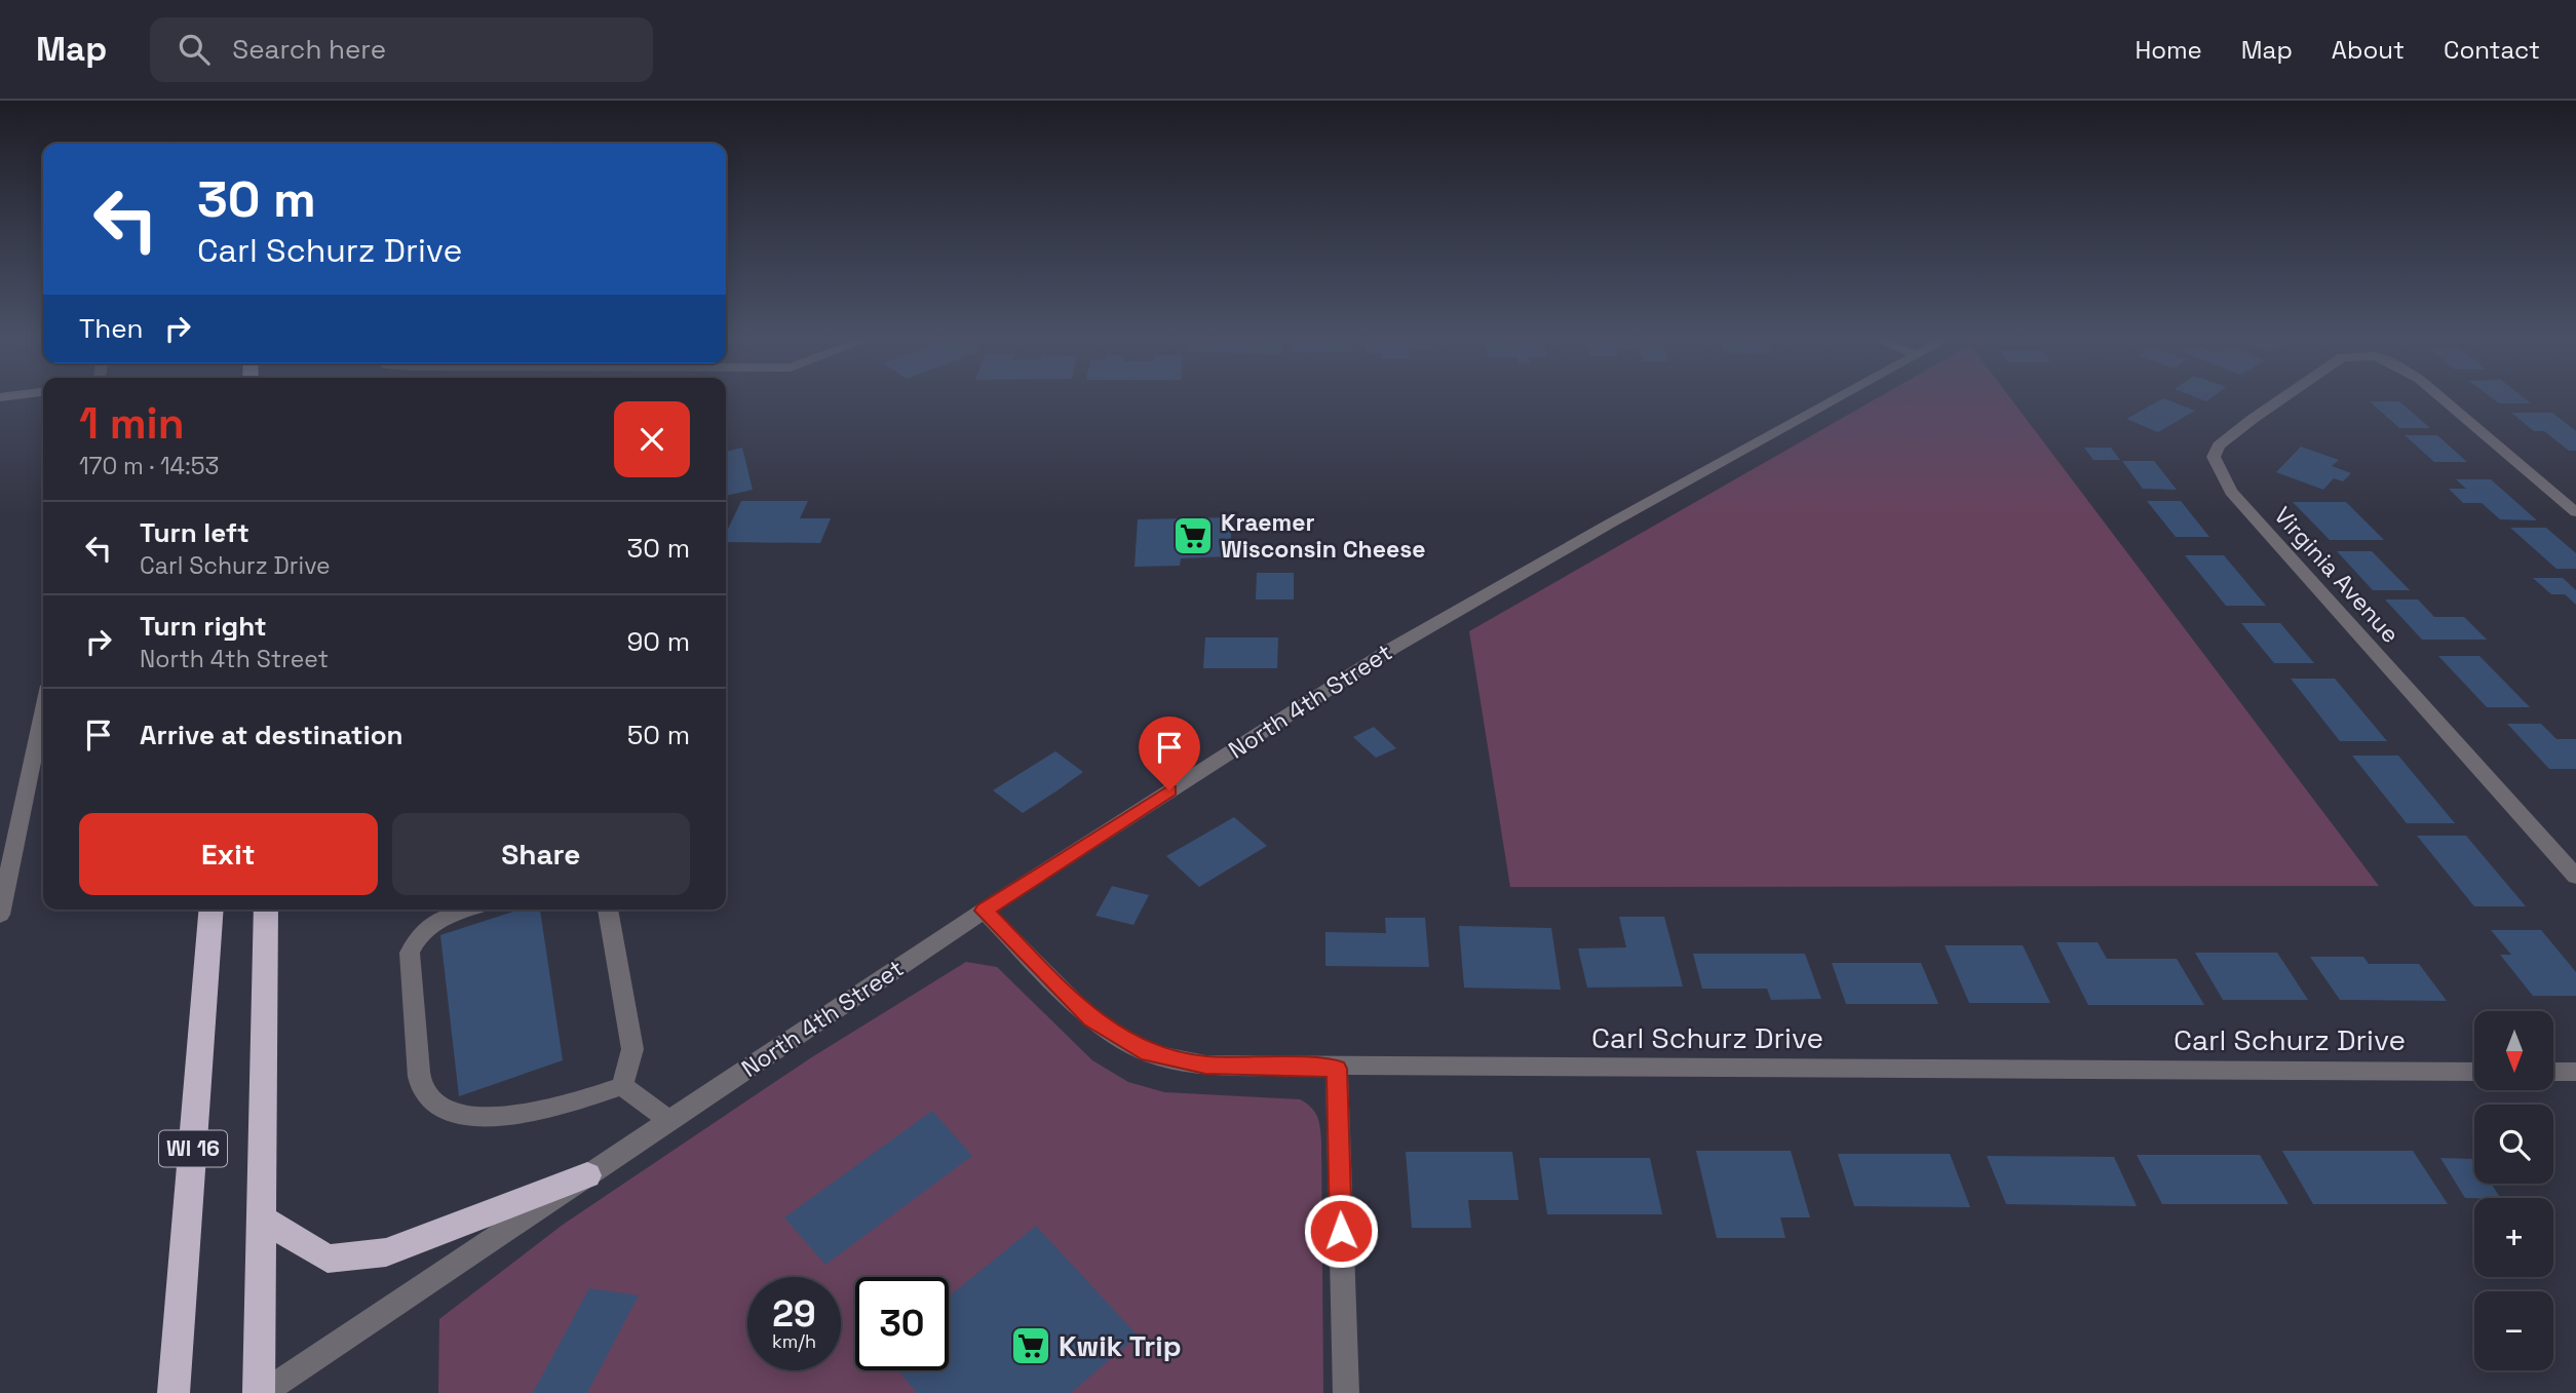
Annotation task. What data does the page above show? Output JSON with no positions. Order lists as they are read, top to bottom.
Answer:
{
  "streets": {
    "highway": ["WI 16"],
    "street": ["Virginia Avenue", "North 4th Street", "Carl Schurz Drive"]
  },
  "crossings": [
    ["North 4th Street", "Carl Schurz Drive"],
    ["North 4th Street", "WI 16"]
  ],
  "places": {
    "supermarket": ["Kraemer Wisconsin Cheese", "Kwik Trip"]
  },
  "north": "bottom",
  "page": {
    "header": "Map",
    "search": "Search here",
    "nav": [
      "Home",
      "Map",
      "About",
      "Contact"
    ],
    "turn": ["30 m", "Carl Schurz Drive"],
    "then": "Then",
    "heading": ["1 min", "170 m · 14:53"],
    "list": [
      {
        "name": "Turn left",
        "note": "Carl Schurz Drive",
        "value": "30 m"
      },
      {
        "name": "Turn right",
        "note": "North 4th Street",
        "value": "90 m"
      },
      {
        "name": "Arrive at destination",
        "value": "50 m"
      }
    ],
    "buttons": ["Exit", "Share"],
    "map_buttons": ["+", "−"],
    "speed": "29 km/h",
    "limit": "30"
  }
}
